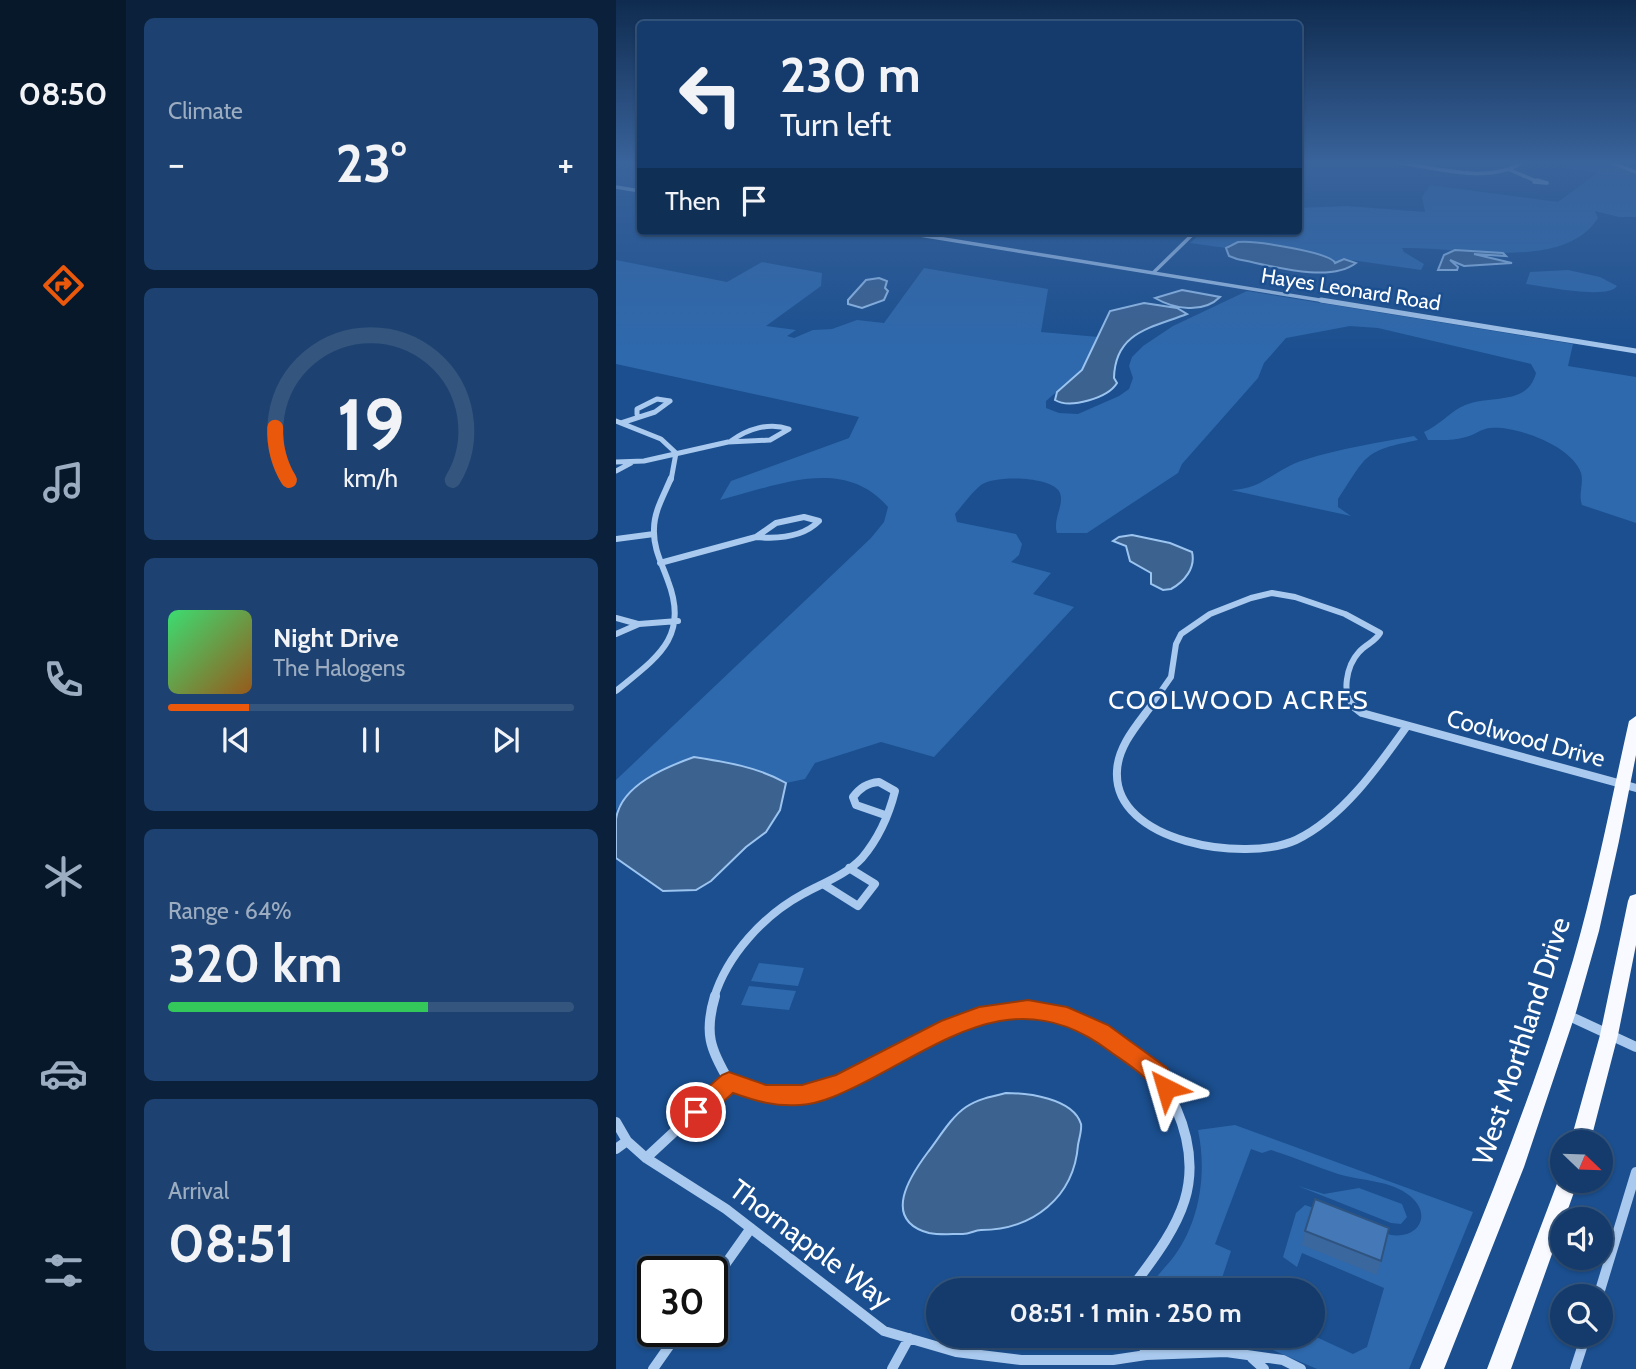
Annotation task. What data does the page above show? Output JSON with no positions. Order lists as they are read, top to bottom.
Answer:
{
  "streets": {
    "highway": ["West Morthland Drive"],
    "street": ["Hayes Leonard Road", "Coolwood Drive", "Thornapple Way"]
  },
  "crossings": [
    ["Coolwood Drive", "West Morthland Drive"]
  ],
  "districts": ["COOLWOOD ACRES"],
  "north": "bottom right",
  "page": {
    "tabs": "08:50",
    "tile": [
      "Climate",
      ["Range · 64%", "320 km"],
      ["Arrival", "08:51"]
    ],
    "turn": ["230 m", "Turn left"],
    "heat": ["−", "23°", "+"],
    "then": "Then",
    "song": ["Night Drive", "The Halogens"],
    "limit": "30",
    "trip": "08:51 · 1 min · 250 m",
    "gauge": ["19", "km/h"]
  }
}
